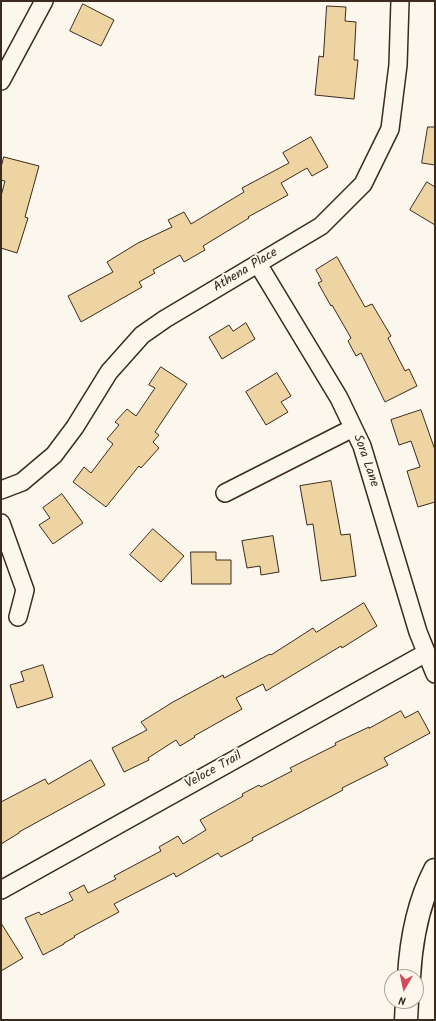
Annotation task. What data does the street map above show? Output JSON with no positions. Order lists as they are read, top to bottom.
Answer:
{
  "streets": {
    "street": ["Athena Place", "Sora Lane", "Veloce Trail"]
  },
  "crossings": [
    ["Athena Place", "Sora Lane"],
    ["Sora Lane", "Veloce Trail"]
  ],
  "north": "bottom"
}
